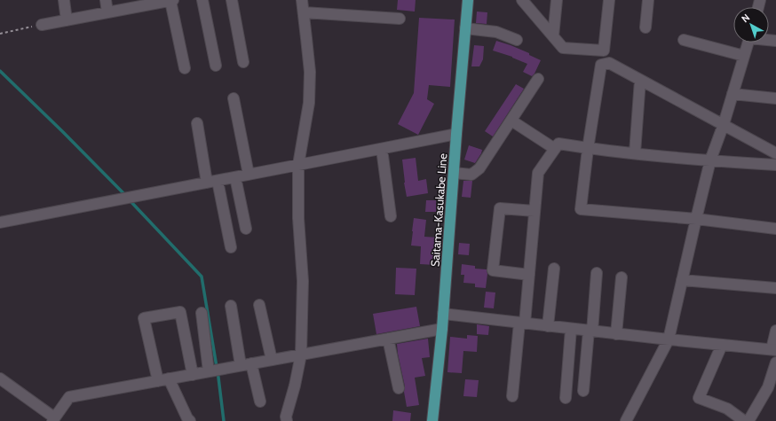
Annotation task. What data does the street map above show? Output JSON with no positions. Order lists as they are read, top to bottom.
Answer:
{
  "streets": {
    "main road": ["Saitama-Kasukabe Line"]
  },
  "north": "top left"
}
